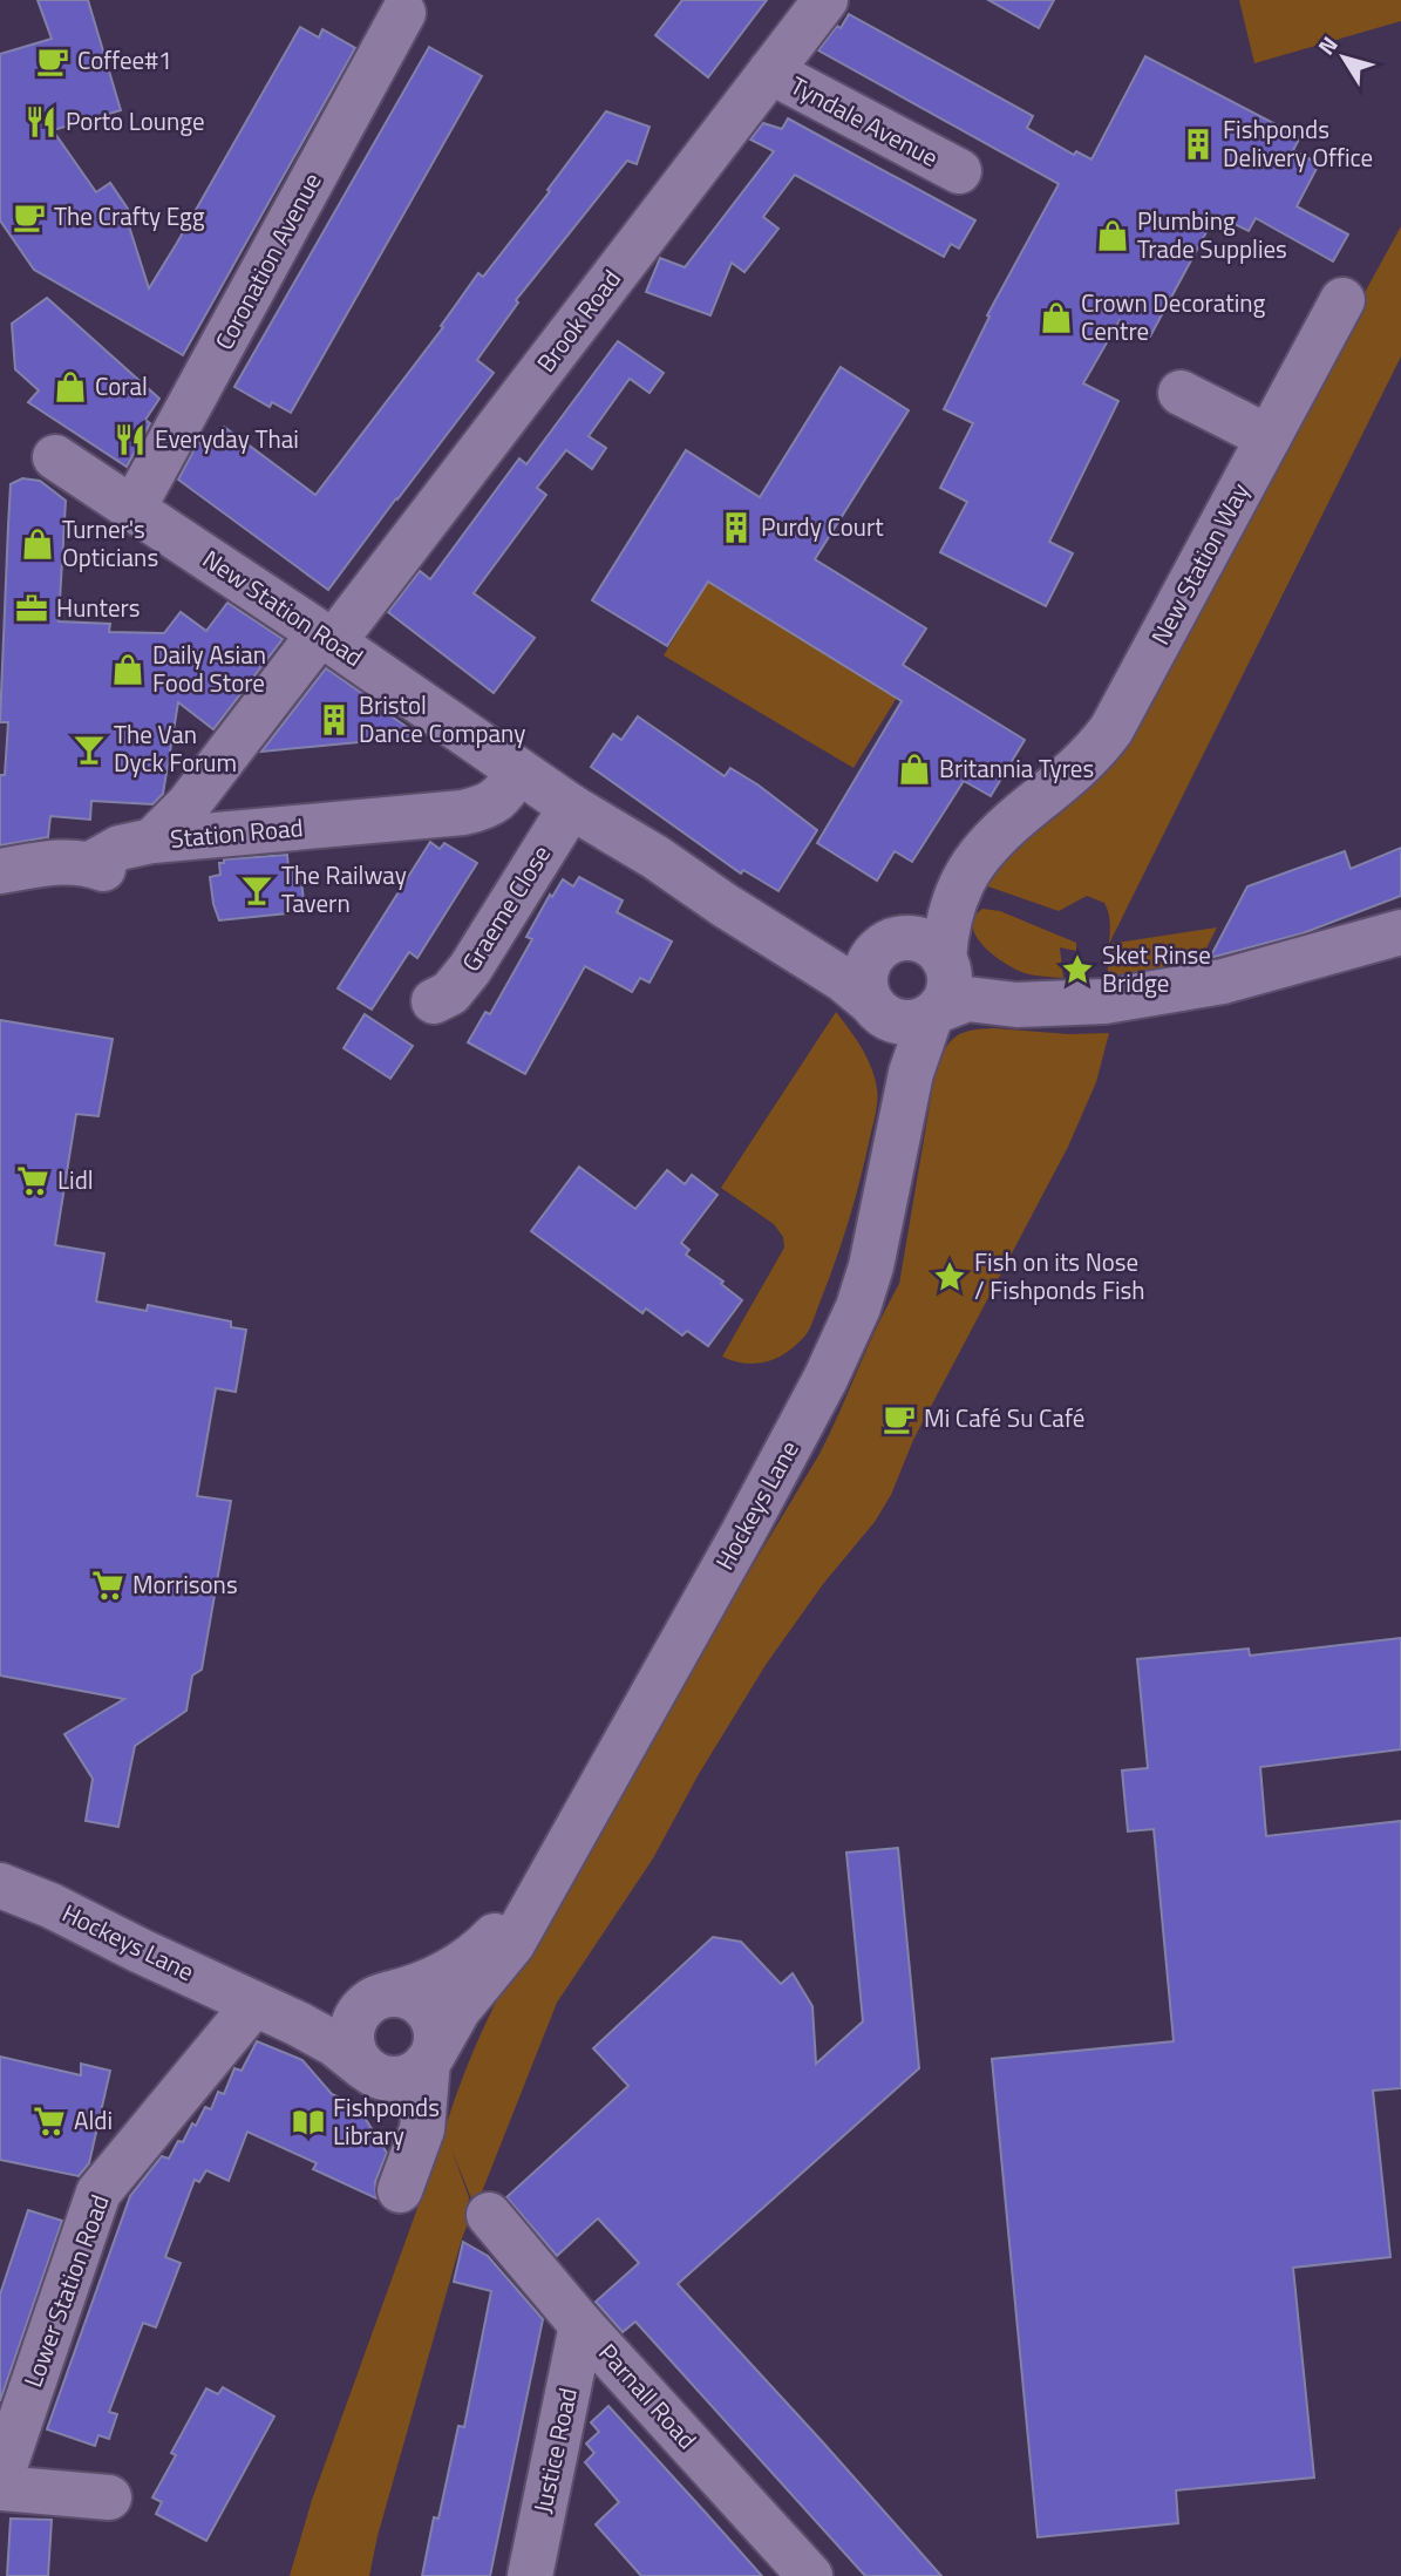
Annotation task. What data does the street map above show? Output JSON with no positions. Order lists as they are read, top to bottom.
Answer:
{
  "streets": {
    "street": [
      "Tyndale Avenue",
      "Coronation Avenue",
      "Brook Road",
      "New Station Way",
      "New Station Road",
      "Station Road",
      "Graeme Close",
      "Hockeys Lane",
      "Lower Station Road",
      "Parnall Road",
      "Justice Road"
    ]
  },
  "crossings": [
    ["Tyndale Avenue", "Brook Road"],
    ["Coronation Avenue", "New Station Road"],
    ["Brook Road", "New Station Road"],
    ["Brook Road", "Station Road"],
    ["New Station Way", "New Station Road"],
    ["New Station Way", "Hockeys Lane"],
    ["New Station Road", "Station Road"],
    ["New Station Road", "Graeme Close"],
    ["New Station Road", "Hockeys Lane"],
    ["Hockeys Lane", "Lower Station Road"],
    ["Parnall Road", "Justice Road"]
  ],
  "places": {
    "cafe": ["Coffee#1", "The Crafty Egg", "Mi Café Su Café"],
    "restaurant": ["Porto Lounge", "Everyday Thai"],
    "building": ["Fishponds Delivery Office", "Purdy Court", "Bristol Dance Company"],
    "shop": [
      "Plumbing Trade Supplies",
      "Crown Decorating Centre",
      "Coral",
      "Turner's Opticians",
      "Daily Asian Food Store",
      "Britannia Tyres"
    ],
    "office": ["Hunters"],
    "bar": ["The Van Dyck Forum", "The Railway Tavern"],
    "place": ["Sket Rinse Bridge", "Fish on its Nose / Fishponds Fish"],
    "supermarket": ["Lidl", "Morrisons", "Aldi"],
    "library": ["Fishponds Library"]
  },
  "north": "top left"
}
